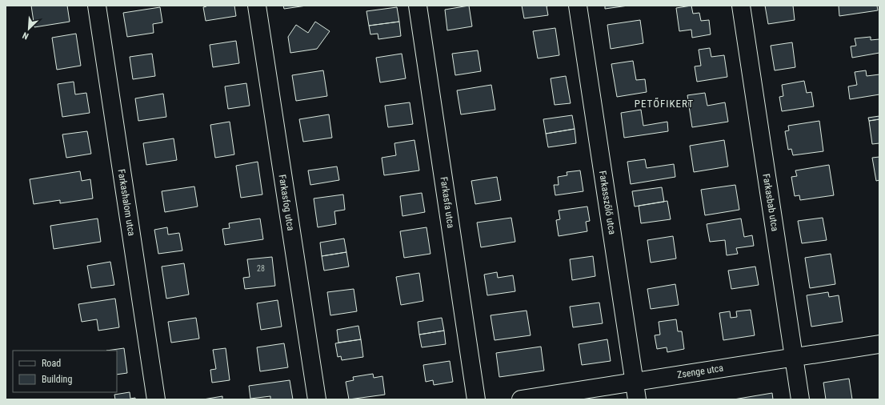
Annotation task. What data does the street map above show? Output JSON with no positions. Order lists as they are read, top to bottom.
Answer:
{
  "streets": {
    "street": [
      "Farkashalom utca",
      "Farkasfog utca",
      "Farkasfa utca",
      "Farkasszőlő utca",
      "Farkasbab utca",
      "Zsenge utca"
    ]
  },
  "crossings": [
    ["Farkasszőlő utca", "Zsenge utca"],
    ["Farkasbab utca", "Zsenge utca"]
  ],
  "districts": ["PETŐFIKERT"],
  "house_numbers": ["28"],
  "legend": ["Road", "Building"],
  "north": "bottom left"
}
